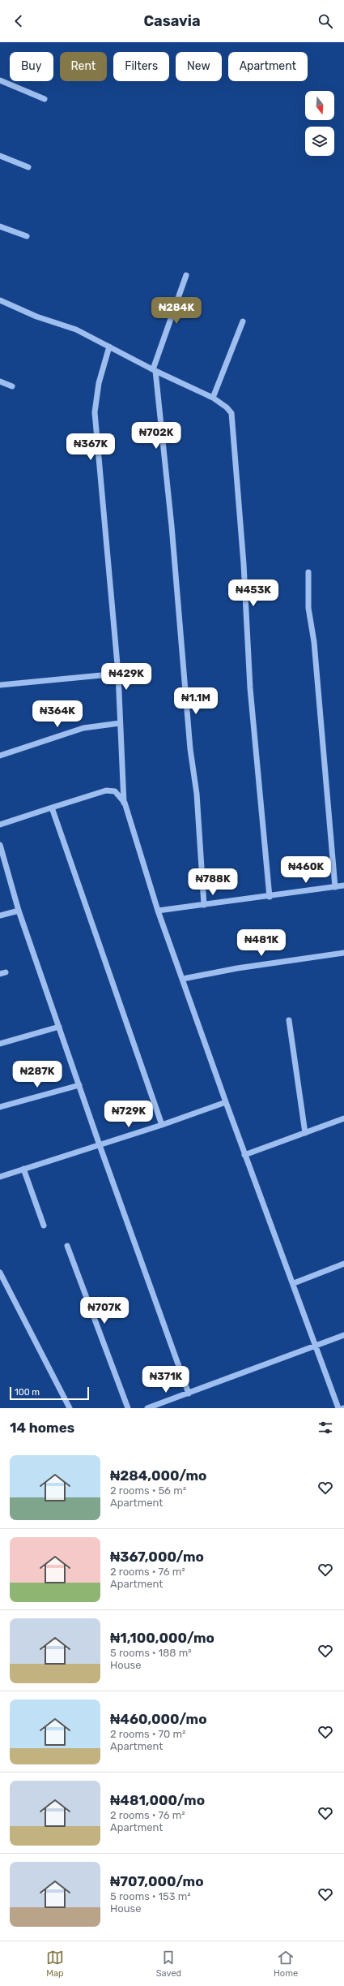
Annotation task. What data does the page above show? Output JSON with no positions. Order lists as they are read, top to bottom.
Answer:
{
  "scale_bar": "100 m",
  "north": "bottom",
  "page": {
    "header": "Casavia",
    "chip": [
      "Buy",
      "Rent",
      "Filters",
      "New",
      "Apartment"
    ],
    "price": [
      "₦284K",
      "₦702K",
      "₦367K",
      "₦453K",
      "₦429K",
      "₦1.1M",
      "₦364K",
      "₦460K",
      "₦788K",
      "₦481K",
      "₦287K",
      "₦729K",
      "₦707K",
      "₦371K"
    ],
    "scale": "100 m",
    "heading": "14 homes",
    "list": [
      {
        "name": "₦284,000/mo",
        "note": "2 rooms · 56 m² · Apartment"
      },
      {
        "name": "₦367,000/mo",
        "note": "2 rooms · 76 m² · Apartment"
      },
      {
        "name": "₦1,100,000/mo",
        "note": "5 rooms · 188 m² · House"
      },
      {
        "name": "₦460,000/mo",
        "note": "2 rooms · 70 m² · Apartment"
      },
      {
        "name": "₦481,000/mo",
        "note": "2 rooms · 76 m² · Apartment"
      },
      {
        "name": "₦707,000/mo",
        "note": "5 rooms · 153 m² · House"
      }
    ],
    "tabs": ["Map", "Saved", "Home"]
  }
}
